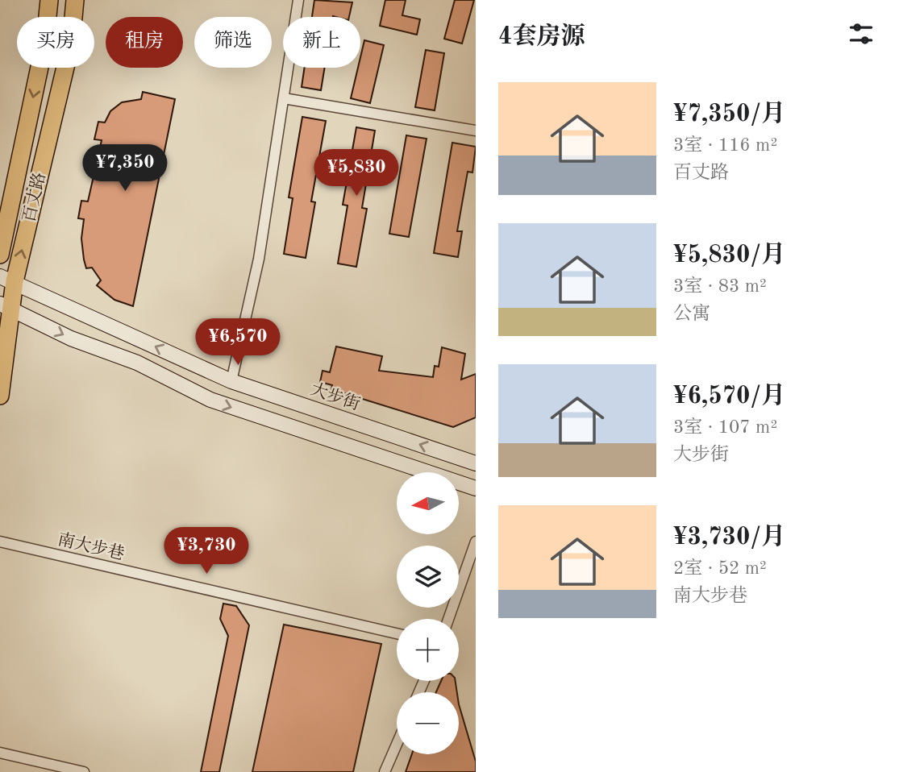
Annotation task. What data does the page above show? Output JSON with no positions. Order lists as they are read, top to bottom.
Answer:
{
  "streets": {
    "main road": ["百丈路", "大步街"],
    "street": ["南大步巷"]
  },
  "crossings": [
    ["百丈路", "大步街"]
  ],
  "north": "left",
  "page": {
    "heading": "4套房源",
    "chip": [
      "买房",
      "租房",
      "筛选",
      "新上"
    ],
    "list": [
      {
        "name": "¥7,350/月",
        "note": "3室 · 116 m² · 百丈路"
      },
      {
        "name": "¥5,830/月",
        "note": "3室 · 83 m² · 公寓"
      },
      {
        "name": "¥6,570/月",
        "note": "3室 · 107 m² · 大步街"
      },
      {
        "name": "¥3,730/月",
        "note": "2室 · 52 m² · 南大步巷"
      }
    ],
    "price": [
      "¥7,350",
      "¥5,830",
      "¥6,570",
      "¥3,730"
    ],
    "map_buttons": ["+", "−"]
  }
}
